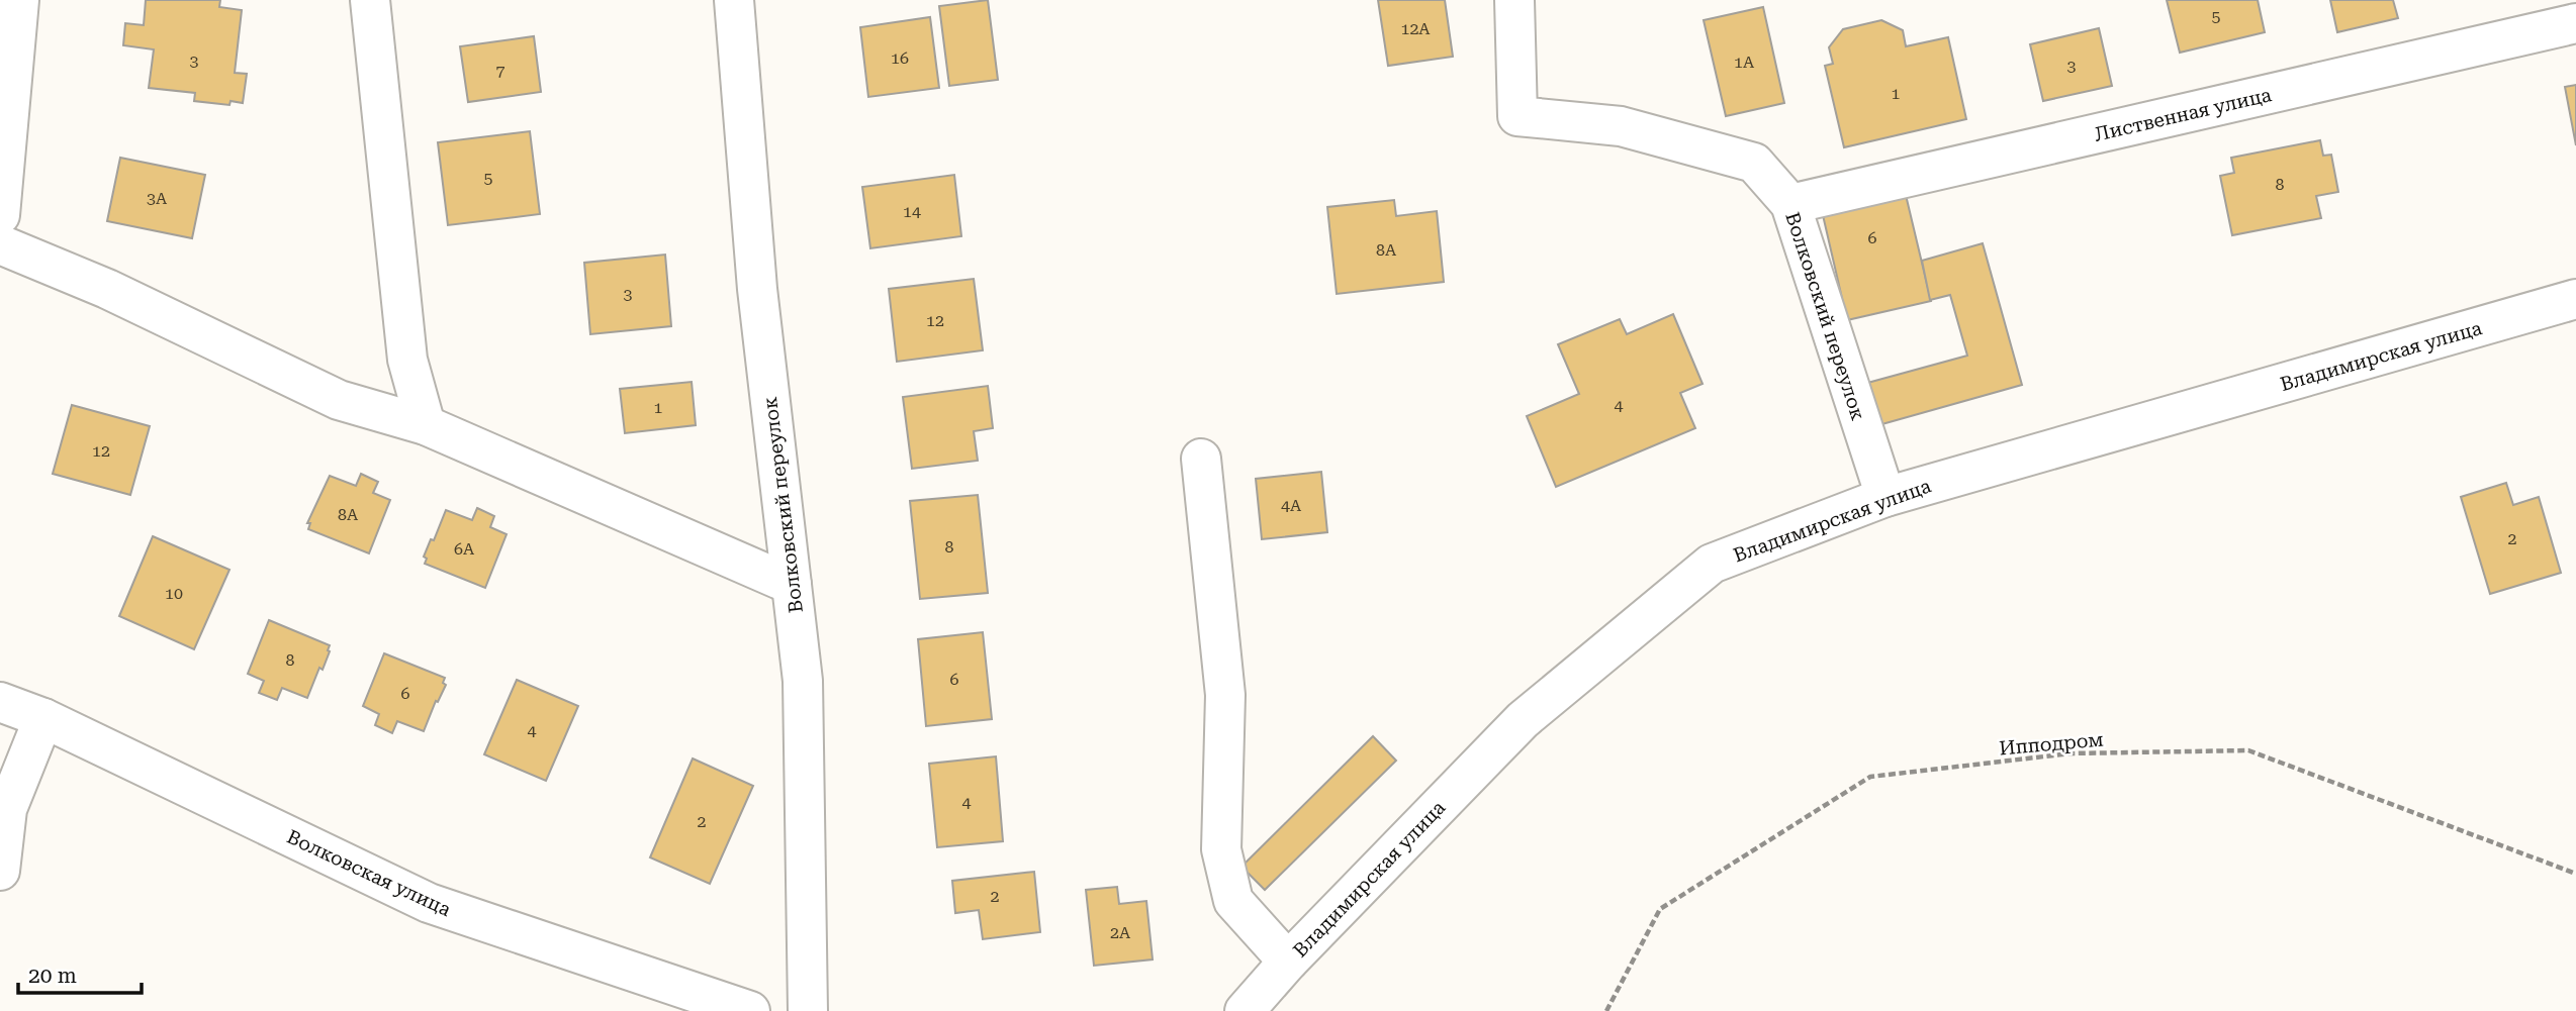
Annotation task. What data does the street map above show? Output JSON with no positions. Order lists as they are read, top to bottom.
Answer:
{
  "streets": {
    "street": [
      "Лиственная улица",
      "Волковский переулок",
      "Владимирская улица",
      "Волковская улица"
    ],
    "path": ["Ипподром"]
  },
  "crossings": [
    ["Лиственная улица", "Волковский переулок"],
    ["Волковский переулок", "Владимирская улица"]
  ],
  "house_numbers": [
    "5",
    "12А",
    "16",
    "3",
    "1А",
    "3",
    "7",
    "1",
    "5",
    "8",
    "3А",
    "14",
    "6",
    "8А",
    "3",
    "12",
    "4",
    "1",
    "12",
    "4А",
    "8А",
    "2",
    "8",
    "6А",
    "10",
    "8",
    "6",
    "6",
    "4",
    "4",
    "2",
    "2",
    "2А"
  ],
  "scale_bar": "20 m"
}
